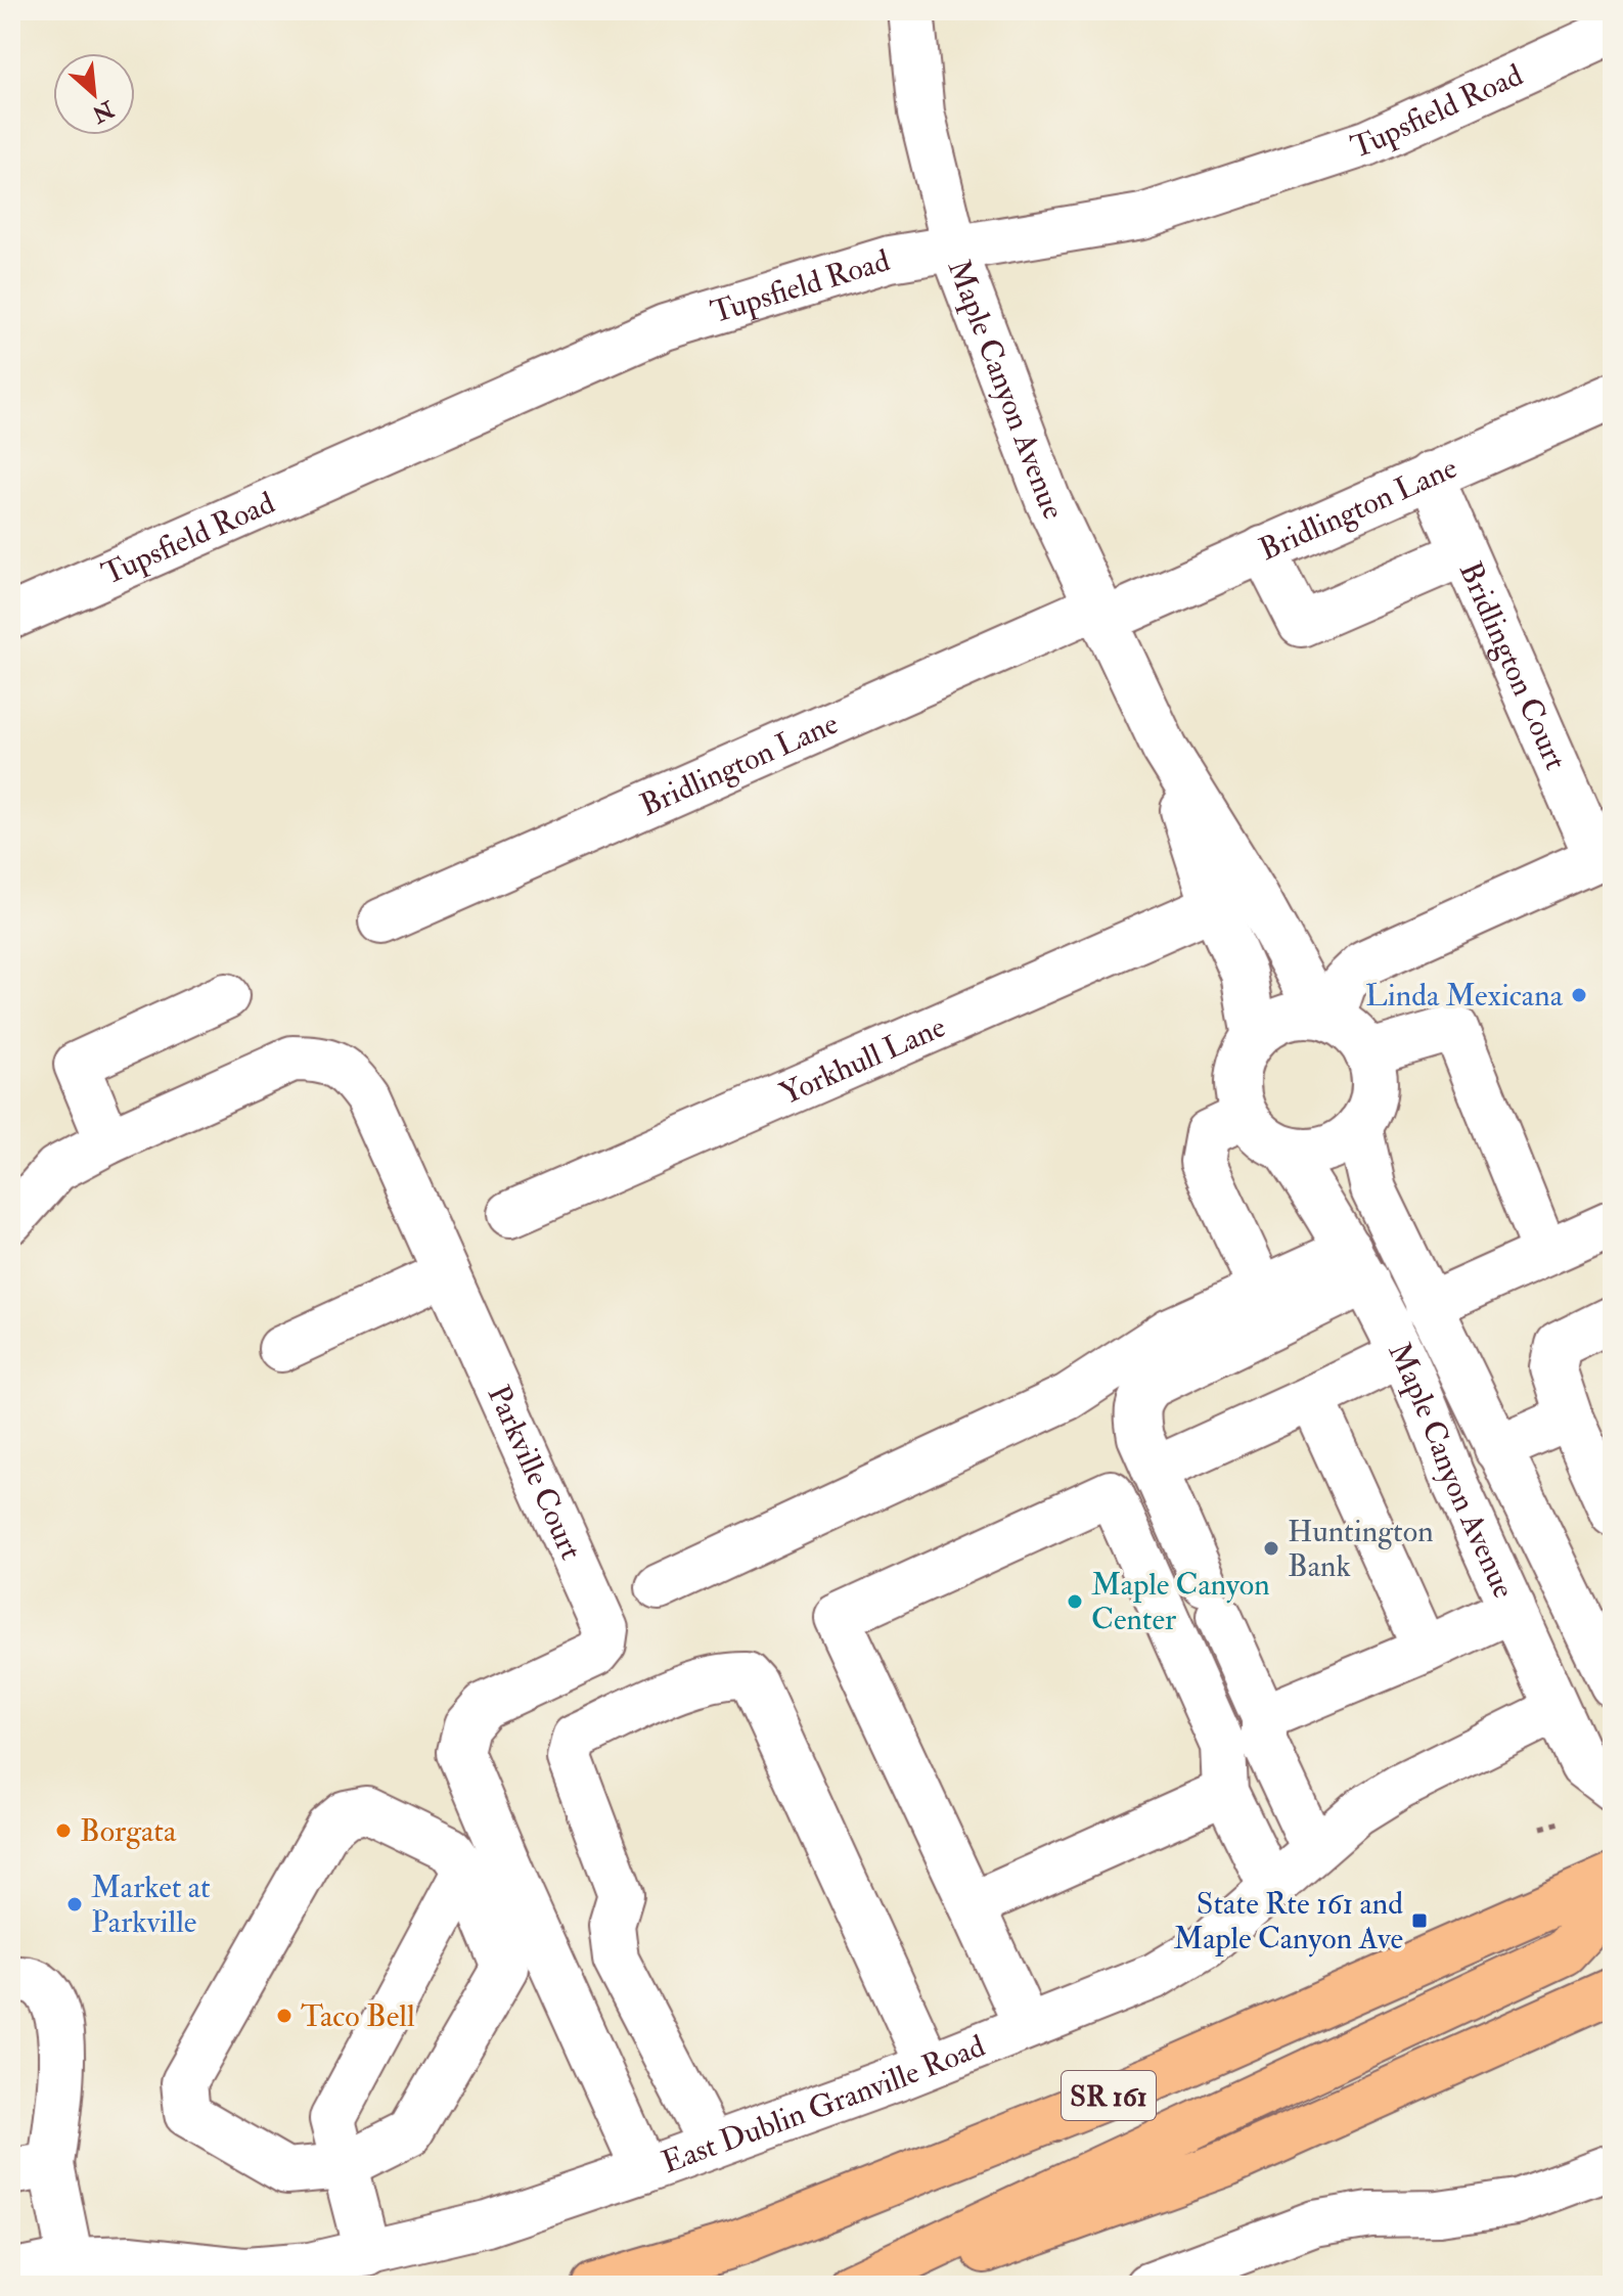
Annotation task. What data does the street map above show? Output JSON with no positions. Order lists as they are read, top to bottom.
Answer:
{
  "streets": {
    "main road": ["SR 161"],
    "street": [
      "Tupsfield Road",
      "Maple Canyon Avenue",
      "Bridlington Lane",
      "Bridlington Court",
      "Yorkhull Lane",
      "Parkville Court",
      "East Dublin Granville Road"
    ]
  },
  "crossings": [
    ["Tupsfield Road", "Maple Canyon Avenue"],
    ["Maple Canyon Avenue", "Bridlington Lane"],
    ["Maple Canyon Avenue", "Yorkhull Lane"],
    ["Maple Canyon Avenue", "East Dublin Granville Road"],
    ["Bridlington Lane", "Bridlington Court"],
    ["Parkville Court", "East Dublin Granville Road"]
  ],
  "places": {
    "other": [
      "Linda Mexicana",
      "Huntington Bank",
      "Maple Canyon Center",
      "Borgata",
      "Market at Parkville",
      "Taco Bell"
    ],
    "transit": ["State Rte 161 and Maple Canyon Ave"]
  },
  "north": "bottom right"
}
